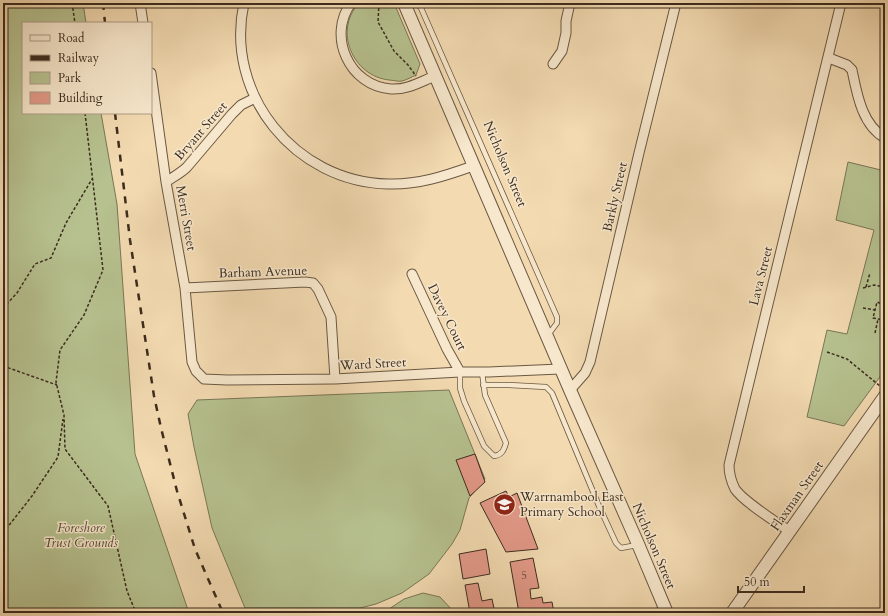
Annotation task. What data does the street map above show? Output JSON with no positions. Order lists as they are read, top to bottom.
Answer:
{
  "streets": {
    "street": [
      "Bryant Street",
      "Nicholson Street",
      "Barkly Street",
      "Merri Street",
      "Barham Avenue",
      "Lava Street",
      "Davey Court",
      "Ward Street",
      "Flaxman Street"
    ]
  },
  "crossings": [
    ["Bryant Street", "Merri Street"],
    ["Nicholson Street", "Barkly Street"],
    ["Nicholson Street", "Ward Street"],
    ["Merri Street", "Barham Avenue"],
    ["Merri Street", "Ward Street"],
    ["Barham Avenue", "Ward Street"],
    ["Lava Street", "Flaxman Street"],
    ["Davey Court", "Ward Street"]
  ],
  "parks": ["Foreshore Trust Grounds"],
  "places": {
    "school or university": ["Warrnambool East Primary School"]
  },
  "house_numbers": ["5"],
  "legend": [
    "Road",
    "Railway",
    "Park",
    "Building"
  ],
  "scale_bar": "50 m"
}
